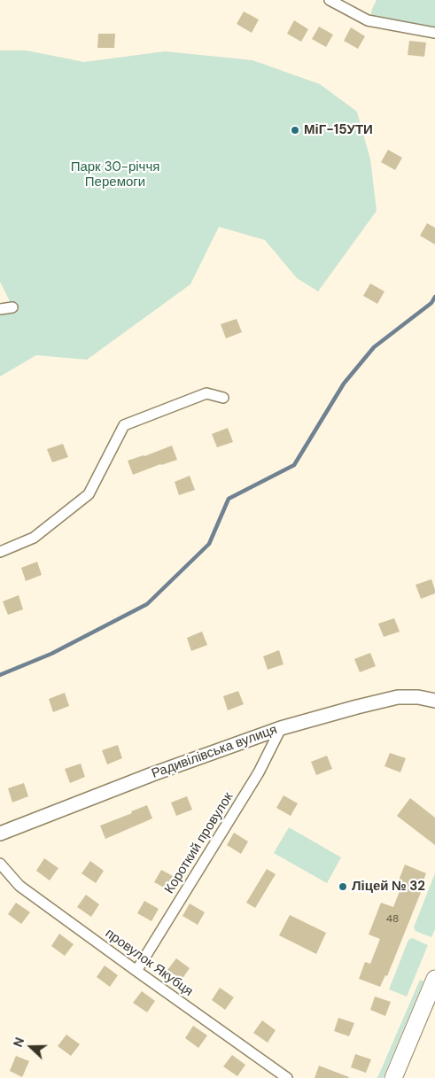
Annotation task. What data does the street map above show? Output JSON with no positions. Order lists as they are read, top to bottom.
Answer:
{
  "streets": {
    "street": ["Радивілівська вулиця", "Короткий провулок", "провулок Якубця"]
  },
  "crossings": [
    ["Радивілівська вулиця", "Короткий провулок"],
    ["Короткий провулок", "провулок Якубця"]
  ],
  "parks": ["Парк 30-річчя Перемоги"],
  "places": ["МіГ-15УТИ", "Ліцей № 32"],
  "house_numbers": ["48"],
  "north": "left"
}
